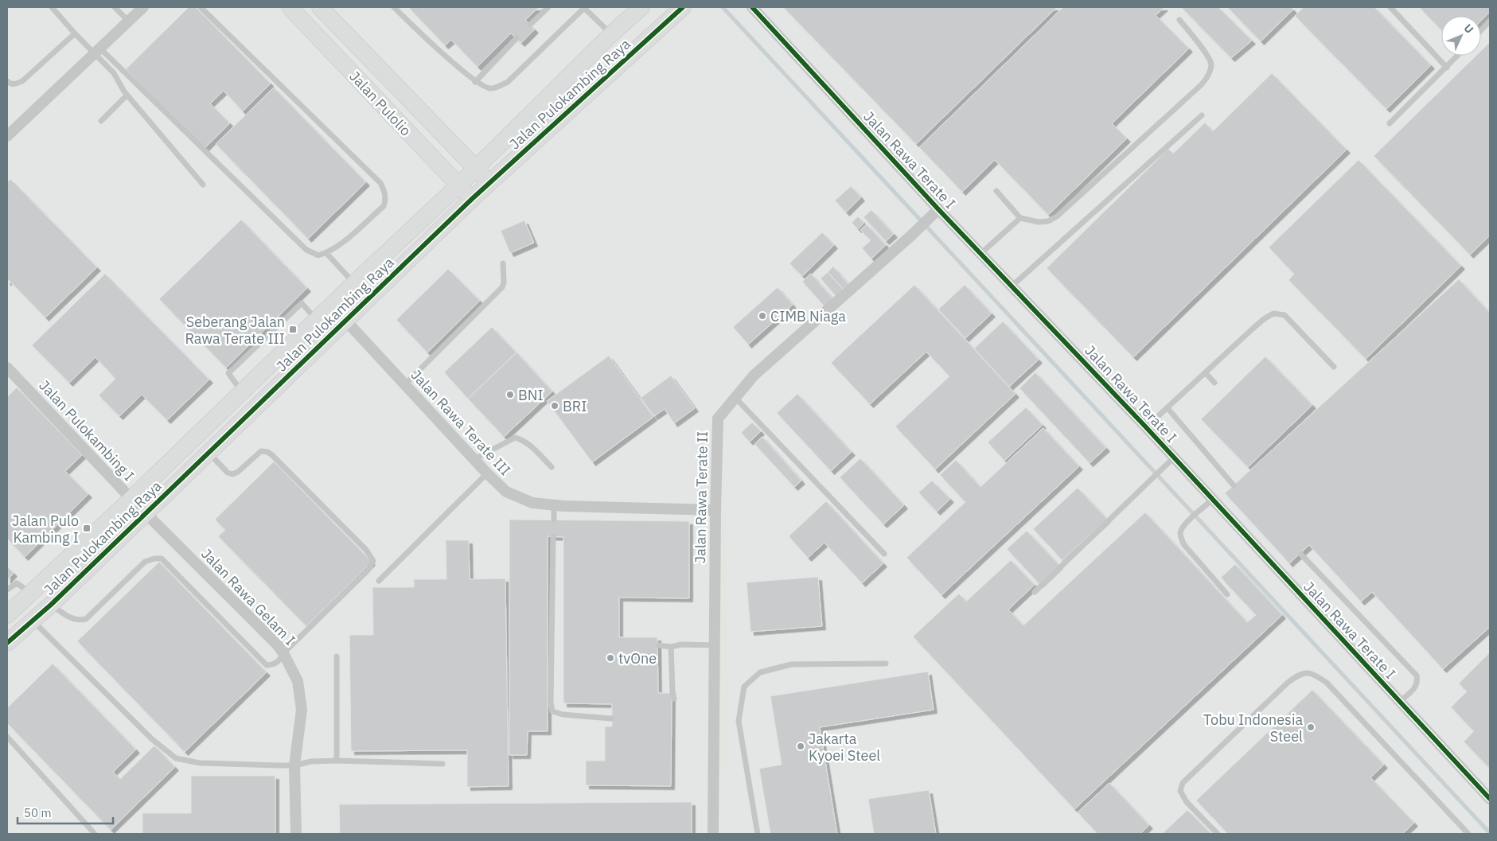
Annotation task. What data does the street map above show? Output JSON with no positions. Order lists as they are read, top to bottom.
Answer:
{
  "streets": {
    "street": [
      "Jalan Pulokambing Raya",
      "Jalan Pulolio",
      "Jalan Rawa Terate I",
      "Jalan Rawa Terate III",
      "Jalan Pulokambing I",
      "Jalan Rawa Terate II",
      "Jalan Rawa Gelam I"
    ]
  },
  "crossings": [
    ["Jalan Pulokambing Raya", "Jalan Pulolio"],
    ["Jalan Pulokambing Raya", "Jalan Rawa Terate III"],
    ["Jalan Pulokambing Raya", "Jalan Pulokambing I"],
    ["Jalan Pulokambing Raya", "Jalan Rawa Gelam I"],
    ["Jalan Rawa Terate I", "Jalan Rawa Terate II"],
    ["Jalan Rawa Terate III", "Jalan Rawa Terate II"],
    ["Jalan Pulokambing I", "Jalan Rawa Gelam I"]
  ],
  "places": {
    "other": [
      "CIMB Niaga",
      "BNI",
      "BRI",
      "tvOne",
      "Tobu Indonesia Steel",
      "Jakarta Kyoei Steel"
    ],
    "transit": ["Seberang Jalan Rawa Terate III", "Jalan Pulo Kambing I"]
  },
  "scale_bar": "50 m",
  "north": "top right"
}
